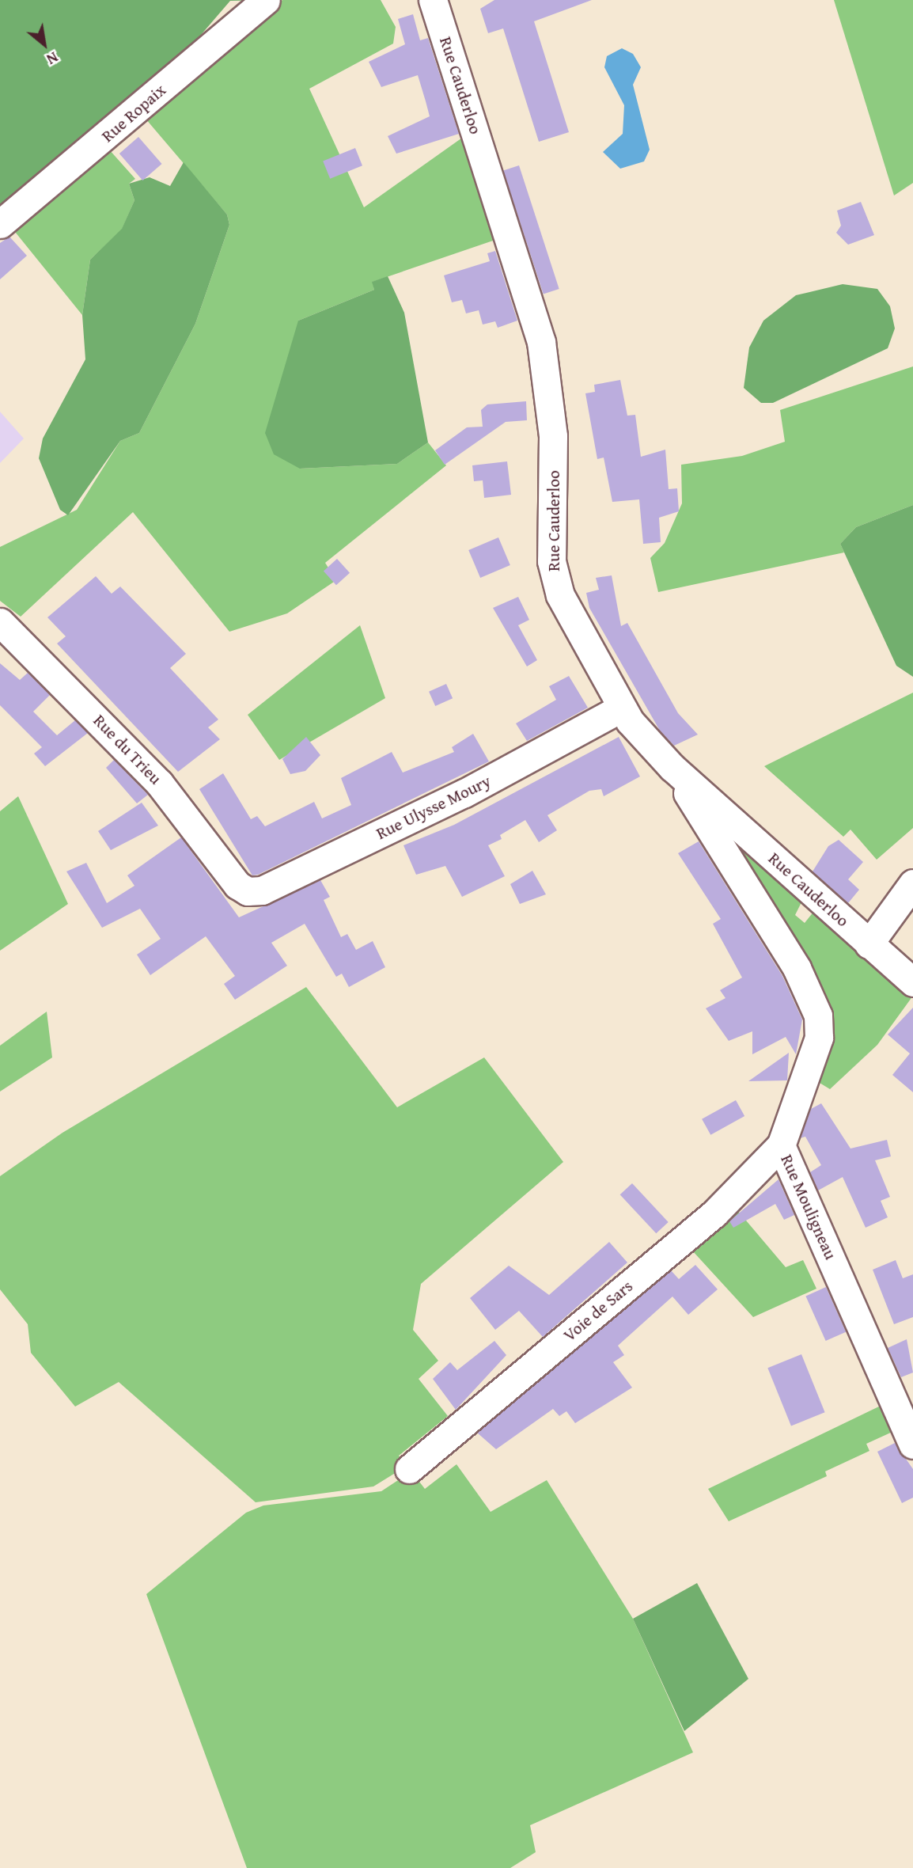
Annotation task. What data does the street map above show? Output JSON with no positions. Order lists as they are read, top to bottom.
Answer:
{
  "streets": {
    "street": [
      "Rue Cauderloo",
      "Rue Ropaix",
      "Rue du Trieu",
      "Rue Ulysse Moury",
      "Rue Mouligneau",
      "Voie de Sars"
    ]
  },
  "crossings": [
    ["Rue Cauderloo", "Rue Ulysse Moury"],
    ["Rue Cauderloo", "Rue Mouligneau"],
    ["Rue du Trieu", "Rue Ulysse Moury"],
    ["Rue Mouligneau", "Voie de Sars"]
  ],
  "north": "bottom right"
}
